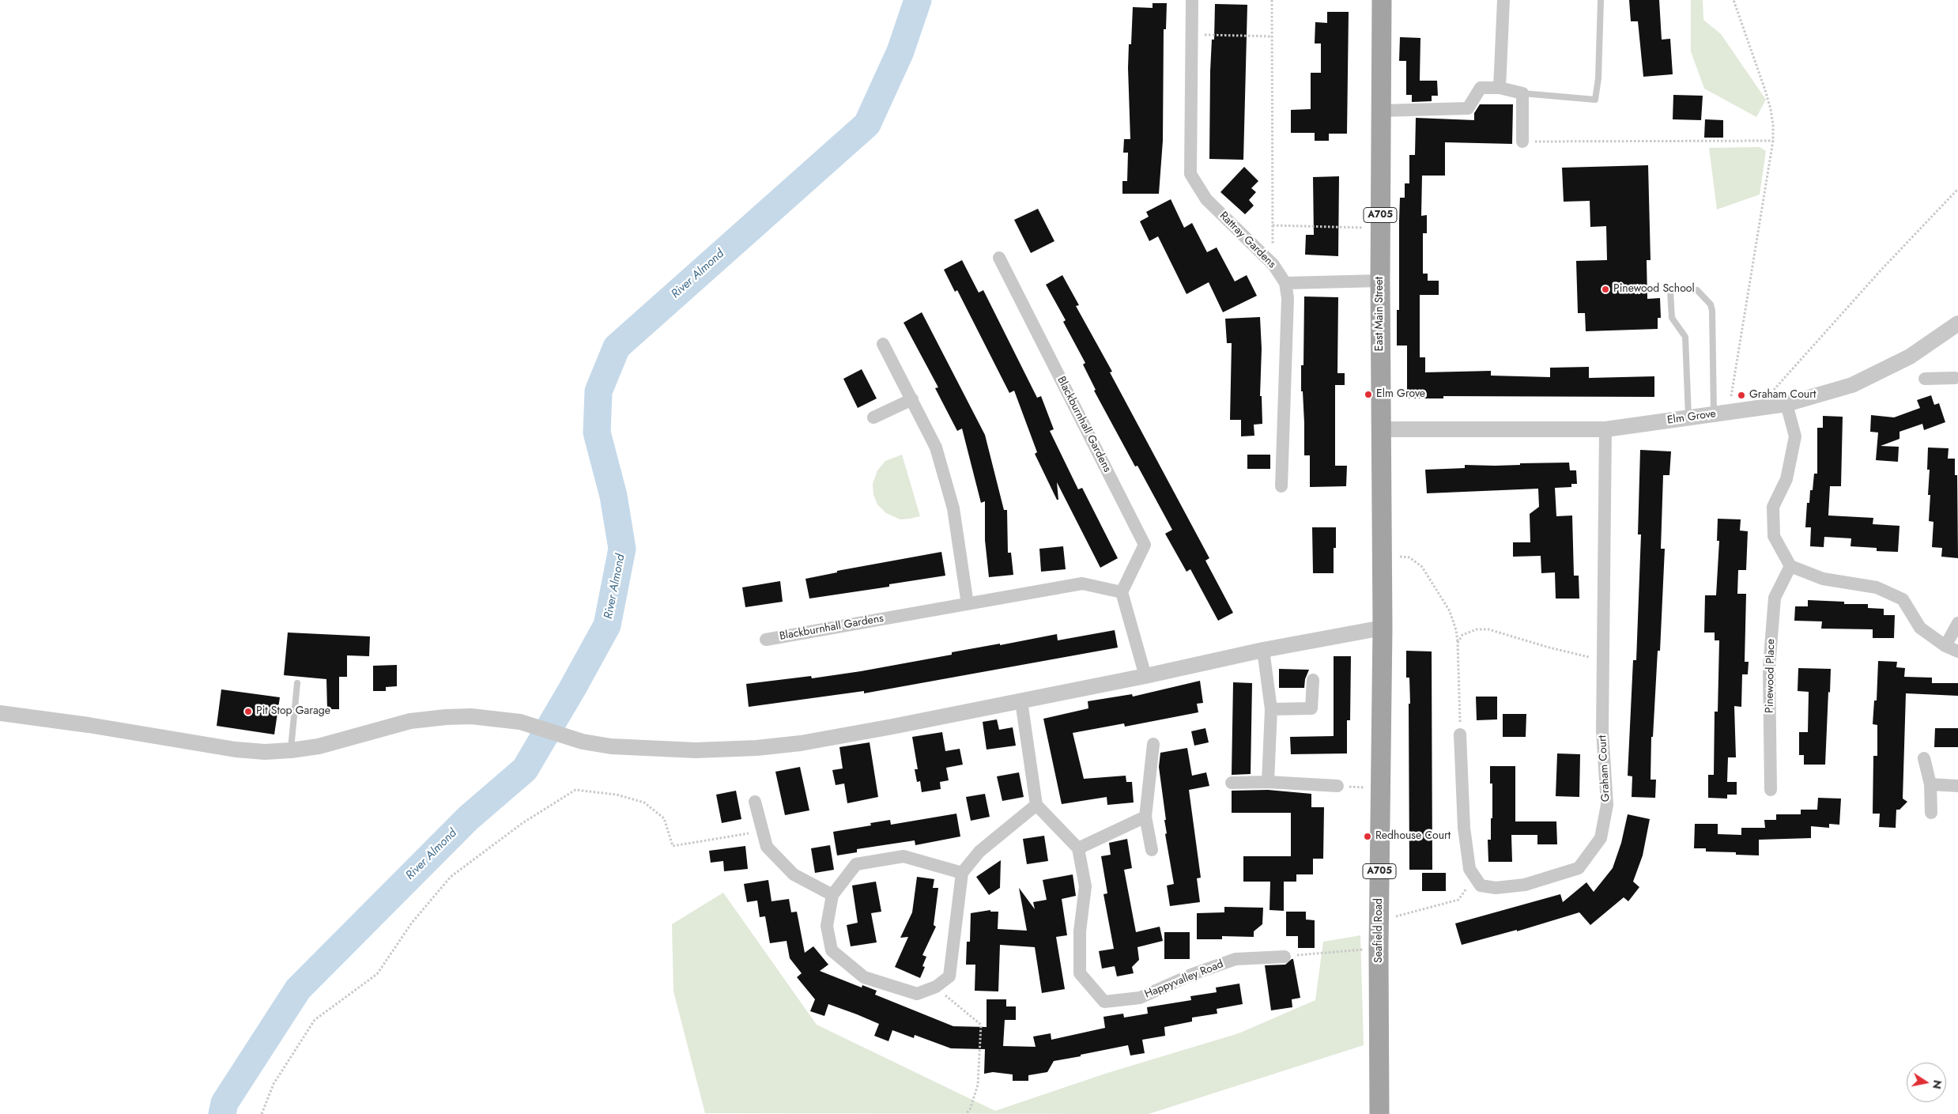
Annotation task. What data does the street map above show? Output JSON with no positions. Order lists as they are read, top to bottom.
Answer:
{
  "streets": {
    "main road": ["A705", "East Main Street", "Seafield Road"],
    "street": [
      "Rattray Gardens",
      "Elm Grove",
      "Blackburnhall Gardens",
      "Pinewood Place",
      "Graham Court",
      "Happyvalley Road"
    ]
  },
  "crossings": [
    ["East Main Street", "Elm Grove"],
    ["East Main Street", "Seafield Road"],
    ["Elm Grove", "Graham Court"]
  ],
  "water": ["River Almond"],
  "places": [
    "Pinewood School",
    "Elm Grove",
    "Graham Court",
    "Pit Stop Garage",
    "Redhouse Court"
  ],
  "north": "right"
}
